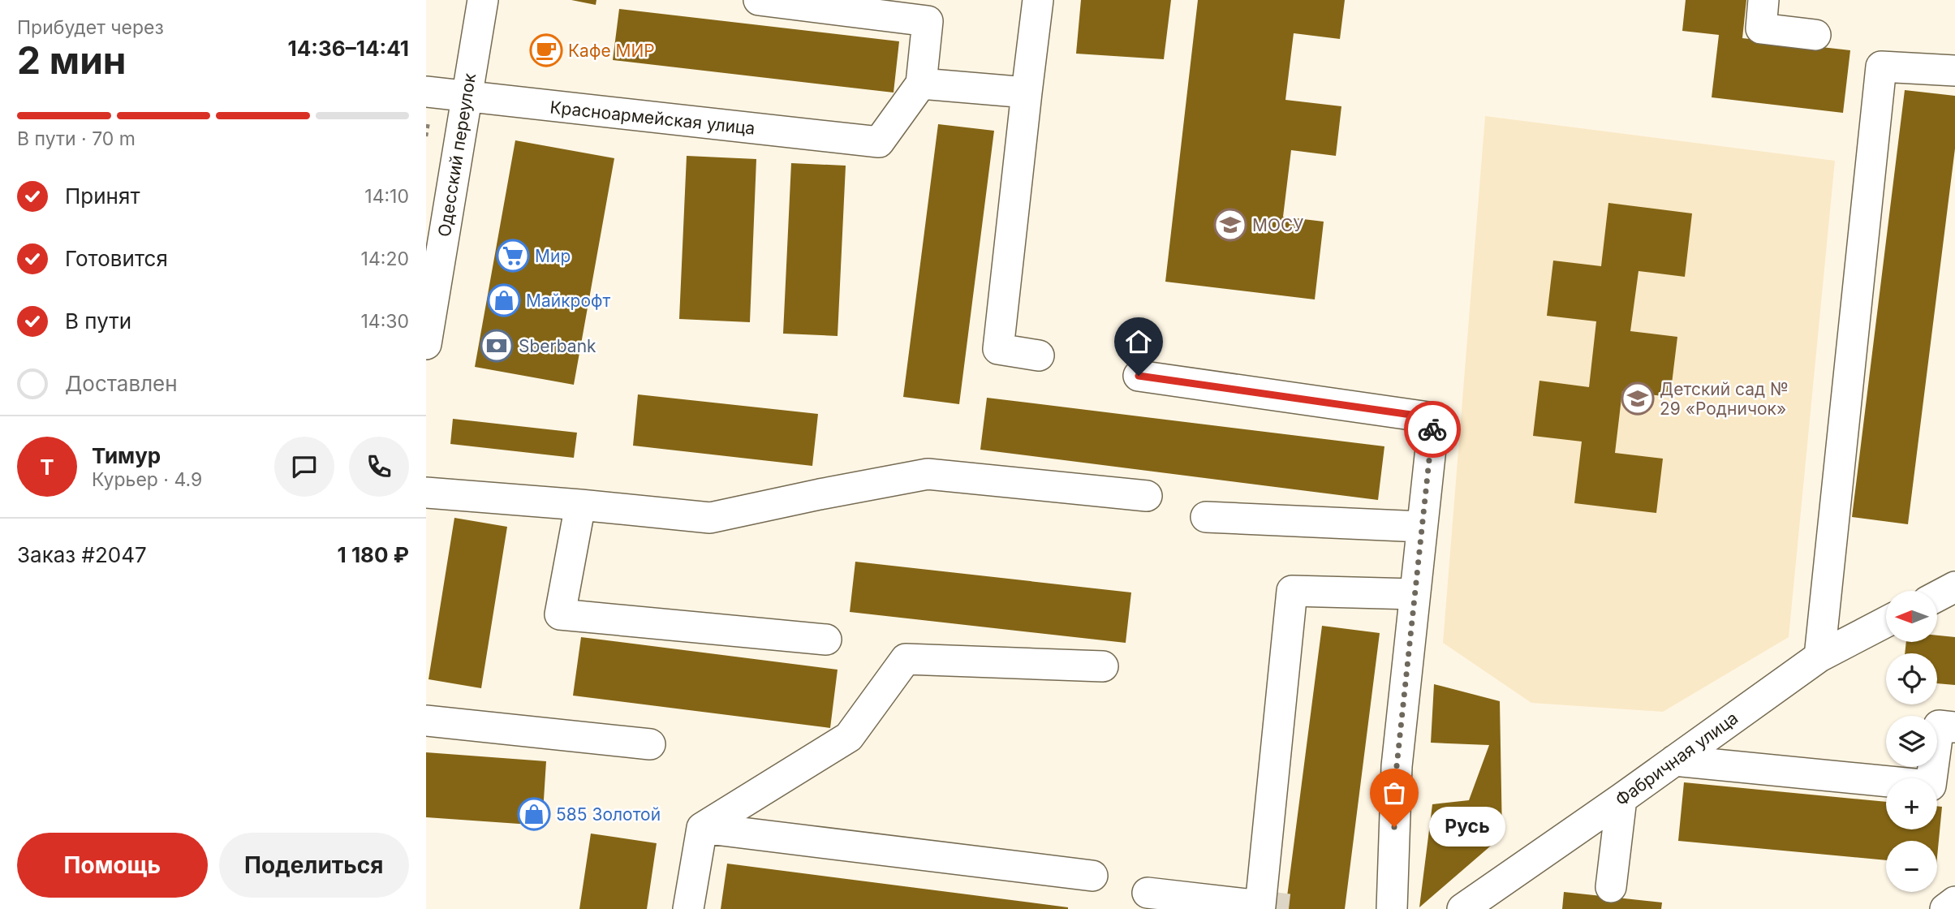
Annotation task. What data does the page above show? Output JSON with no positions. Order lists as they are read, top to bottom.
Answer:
{
  "streets": {
    "street": ["Красноармейская улица", "Одесский переулок", "Фабричная улица"]
  },
  "crossings": [
    ["Красноармейская улица", "Одесский переулок"]
  ],
  "places": {
    "cafe": ["Кафе МИР"],
    "school or university": ["МОСУ", "Детский сад № 29 «Родничок»"],
    "supermarket": ["Мир"],
    "shop": ["Майкрофт", "585 Золотой"],
    "bank": ["Sberbank"],
    "other": ["Русь"]
  },
  "north": "left",
  "page": {
    "heading": ["2 мин", "Прибудет через", "14:36–14:41"],
    "panel": [
      "Тимур",
      "Курьер · 4.9",
      "Заказ #2047",
      "1 180 ₽"
    ],
    "bar": "В пути · 70 m",
    "list": [
      ["Принят", "14:10"],
      ["Готовится", "14:20"],
      ["В пути", "14:30"],
      "Доставлен"
    ],
    "round": "Т",
    "map_buttons": ["+", "−"],
    "bubble": "Русь",
    "buttons": ["Помощь", "Поделиться"]
  }
}
